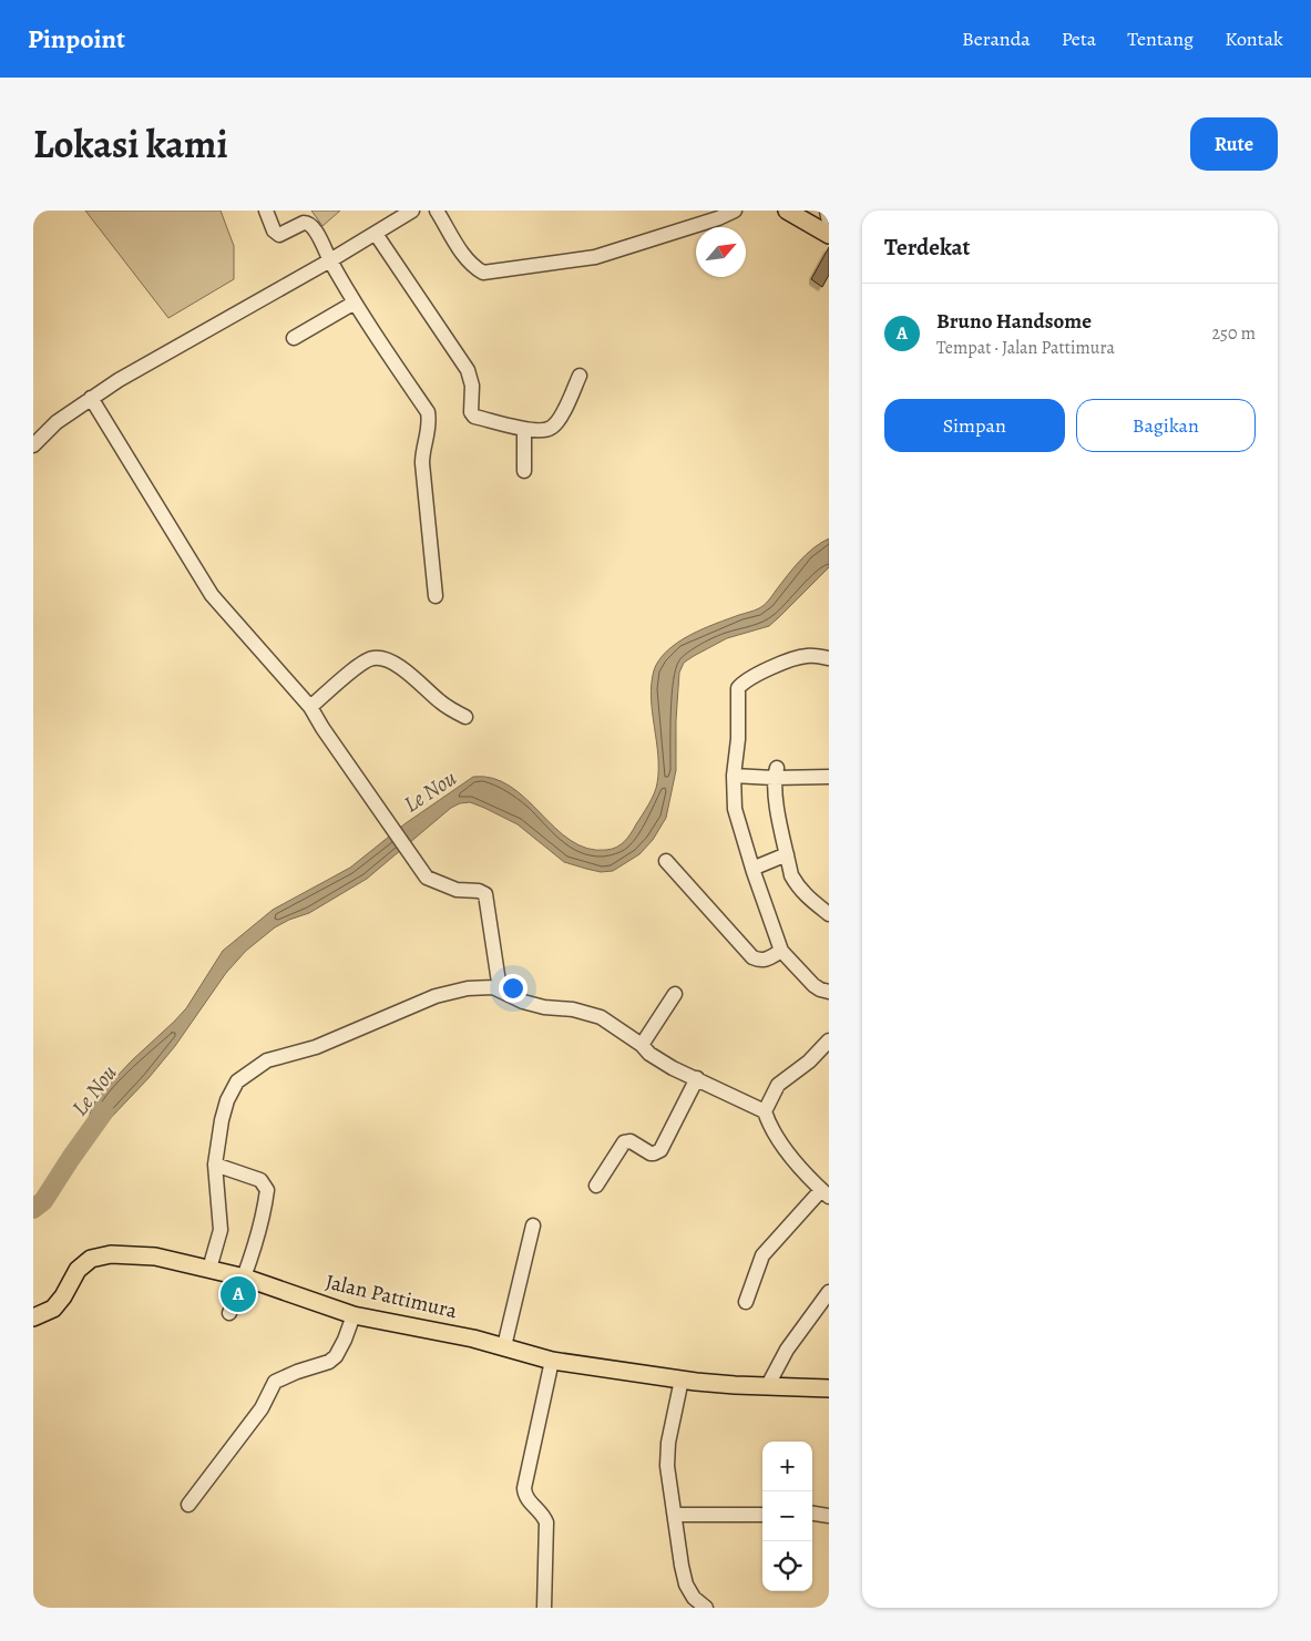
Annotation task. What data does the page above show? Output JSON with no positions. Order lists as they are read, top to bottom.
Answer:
{
  "streets": {
    "main road": ["Jalan Pattimura"]
  },
  "water": ["Le Nou"],
  "north": "top right",
  "page": {
    "header": "Pinpoint",
    "nav": [
      "Beranda",
      "Peta",
      "Tentang",
      "Kontak"
    ],
    "title": "Lokasi kami",
    "buttons": [
      "Rute",
      ["Simpan", "Bagikan"]
    ],
    "heading": "Terdekat",
    "list": [
      {
        "mark": "A",
        "name": "Bruno Handsome",
        "note": "Tempat · Jalan Pattimura",
        "value": "250 m"
      }
    ],
    "pins": "A",
    "map_buttons": ["+", "−"]
  }
}
